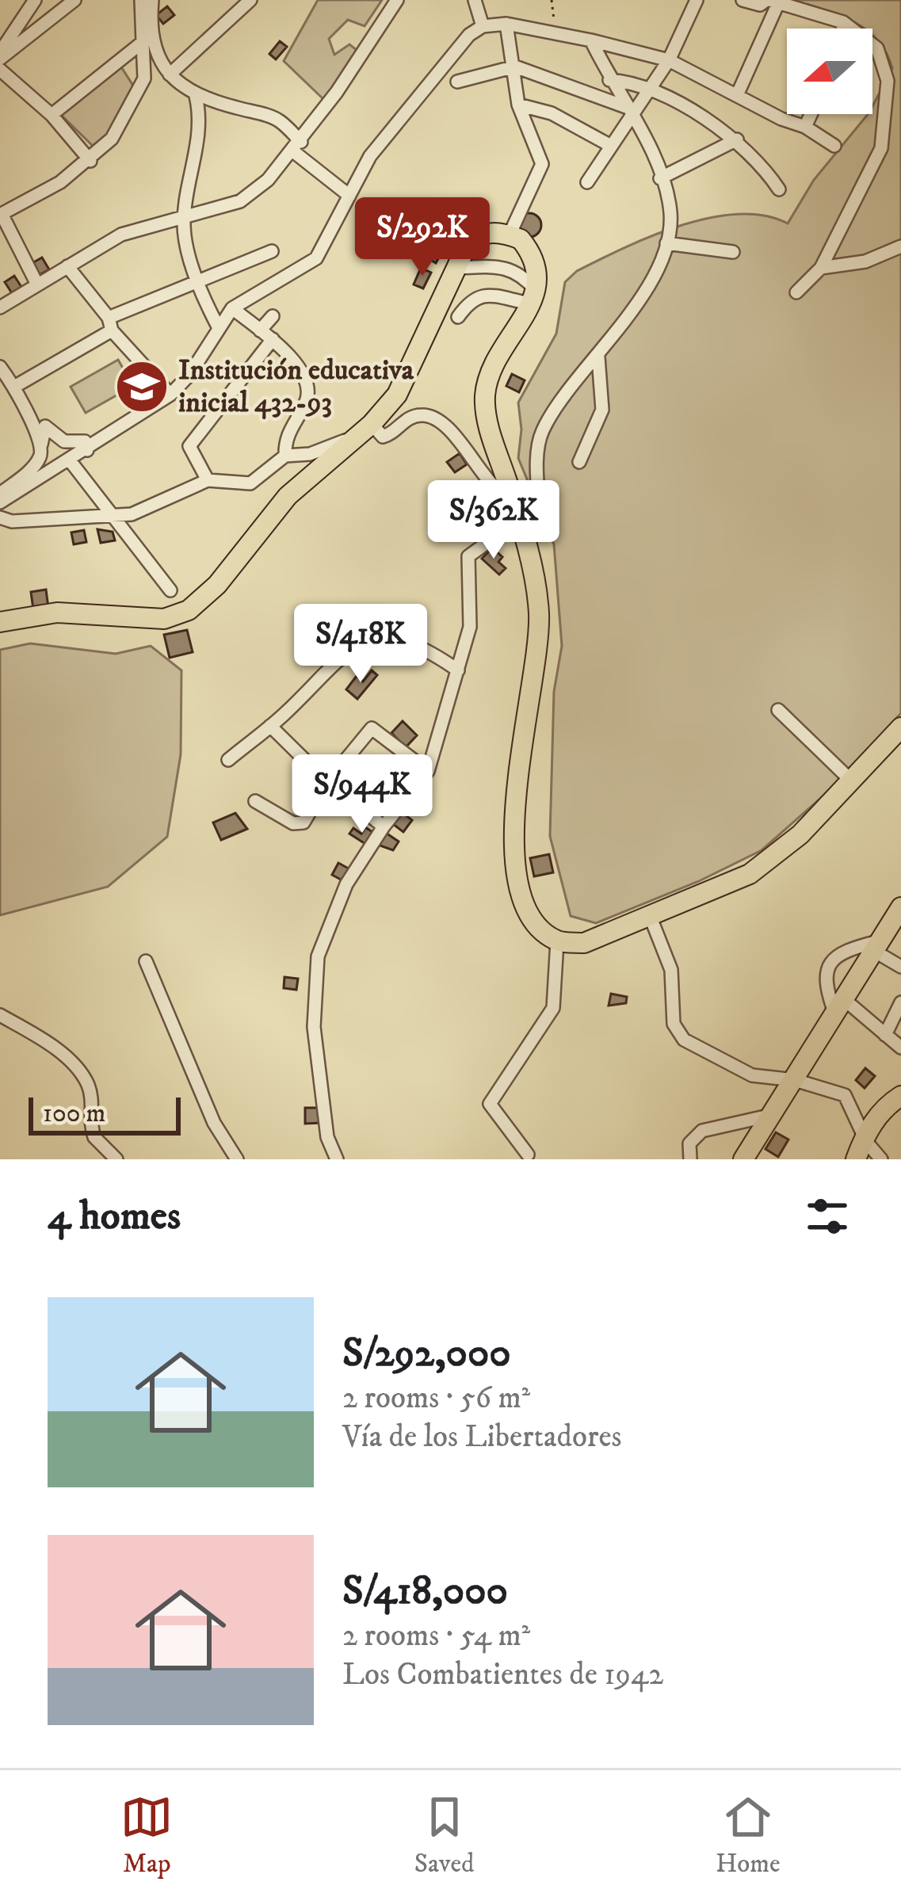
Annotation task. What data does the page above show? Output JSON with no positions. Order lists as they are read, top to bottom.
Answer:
{
  "places": {
    "school or university": ["Institución educativa inicial 432-93"]
  },
  "scale_bar": "100 m",
  "north": "left",
  "page": {
    "price": [
      "S/292K",
      "S/362K",
      "S/418K",
      "S/944K"
    ],
    "scale": "100 m",
    "heading": "4 homes",
    "list": [
      {
        "name": "S/292,000",
        "note": "2 rooms · 56 m² · Vía de los Libertadores"
      },
      {
        "name": "S/418,000",
        "note": "2 rooms · 54 m² · Los Combatientes de 1942"
      }
    ],
    "tabs": ["Map", "Saved", "Home"]
  }
}
